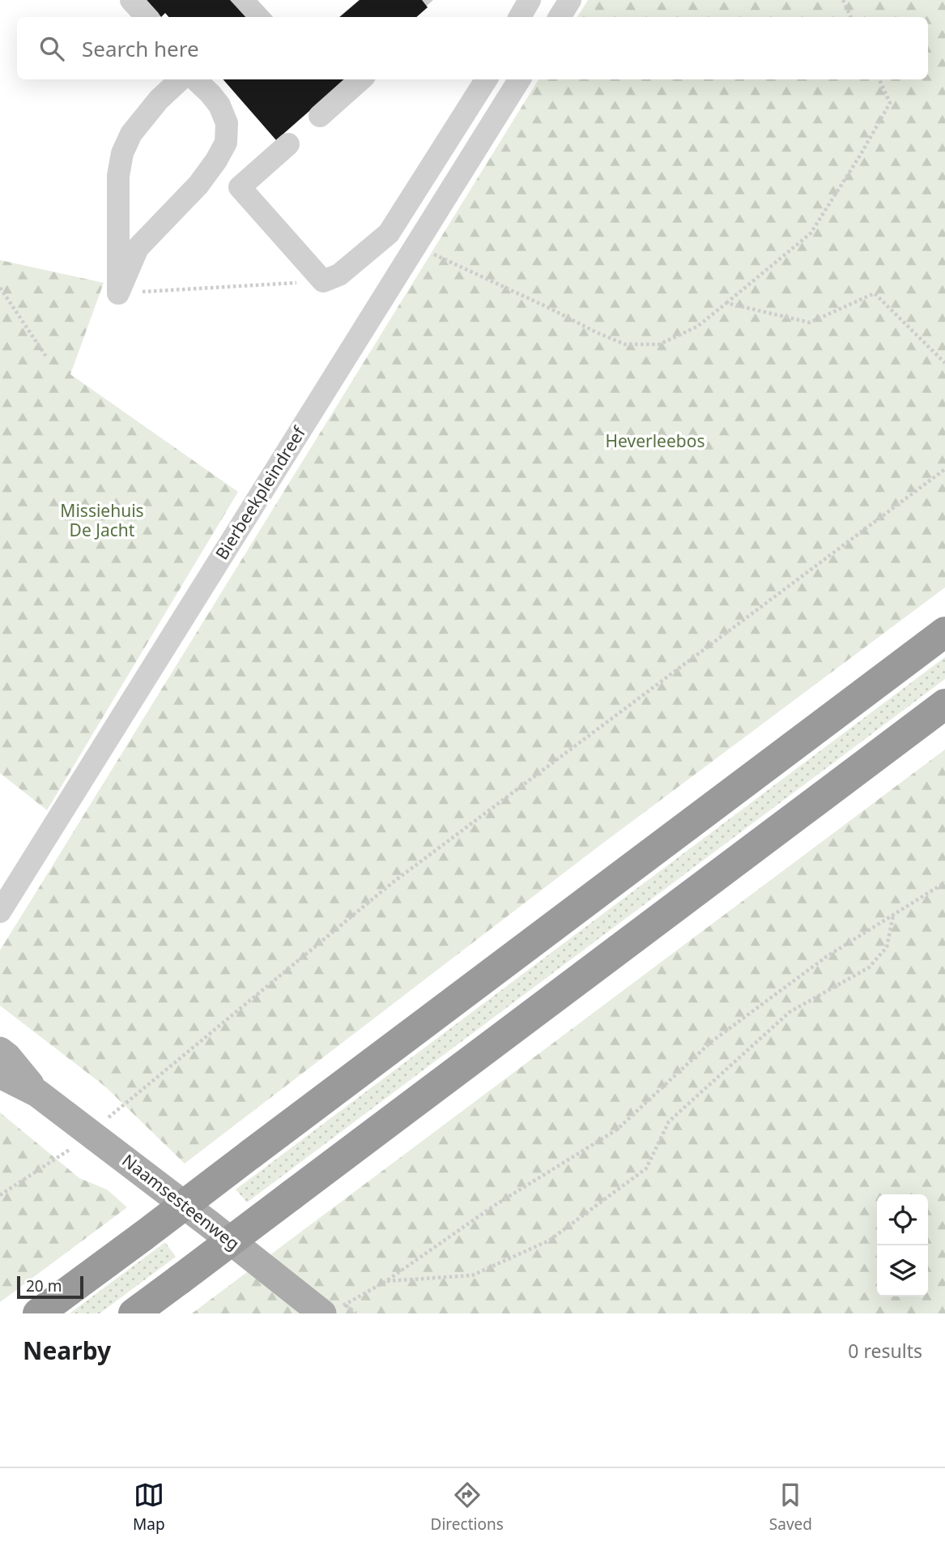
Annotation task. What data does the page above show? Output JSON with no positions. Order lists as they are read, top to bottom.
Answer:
{
  "streets": {
    "main road": ["Naamsesteenweg"],
    "lane": ["Bierbeekpleindreef"]
  },
  "parks": ["Heverleebos", "Missiehuis De Jacht"],
  "scale_bar": "20 m",
  "page": {
    "search": "Search here",
    "scale": "20 m",
    "heading": ["Nearby", "0 results"],
    "nav": ["Map", "Directions", "Saved"]
  }
}
